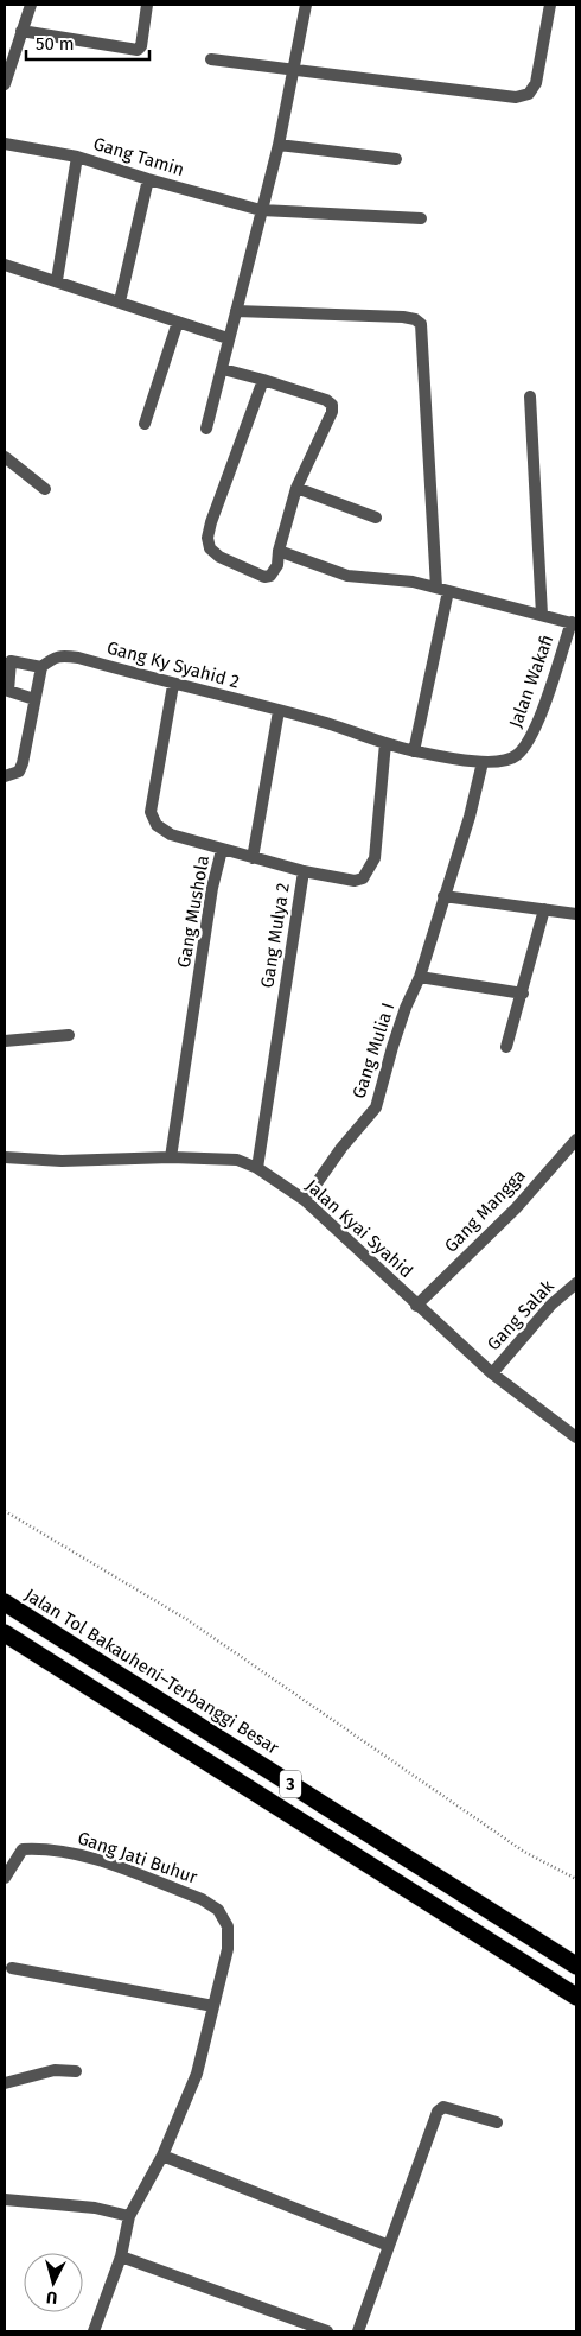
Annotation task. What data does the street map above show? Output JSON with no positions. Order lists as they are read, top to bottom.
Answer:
{
  "streets": {
    "highway": ["Jalan Tol Bakauheni–Terbanggi Besar", "3"],
    "street": [
      "Gang Tamin",
      "Gang Ky Syahid 2",
      "Jalan Wakafi",
      "Gang Mushola",
      "Gang Mulya 2",
      "Gang Mulia I",
      "Gang Mangga",
      "Jalan Kyai Syahid",
      "Gang Salak",
      "Gang Jati Buhur"
    ]
  },
  "crossings": [
    ["Gang Ky Syahid 2", "Jalan Wakafi"],
    ["Gang Ky Syahid 2", "Gang Mulya 2"],
    ["Jalan Wakafi", "Gang Mulia I"],
    ["Gang Mushola", "Gang Mulya 2"],
    ["Gang Mushola", "Jalan Kyai Syahid"],
    ["Gang Mulya 2", "Jalan Kyai Syahid"],
    ["Gang Mulia I", "Jalan Kyai Syahid"],
    ["Gang Mangga", "Jalan Kyai Syahid"],
    ["Jalan Kyai Syahid", "Gang Salak"]
  ],
  "scale_bar": "50 m",
  "north": "bottom"
}
